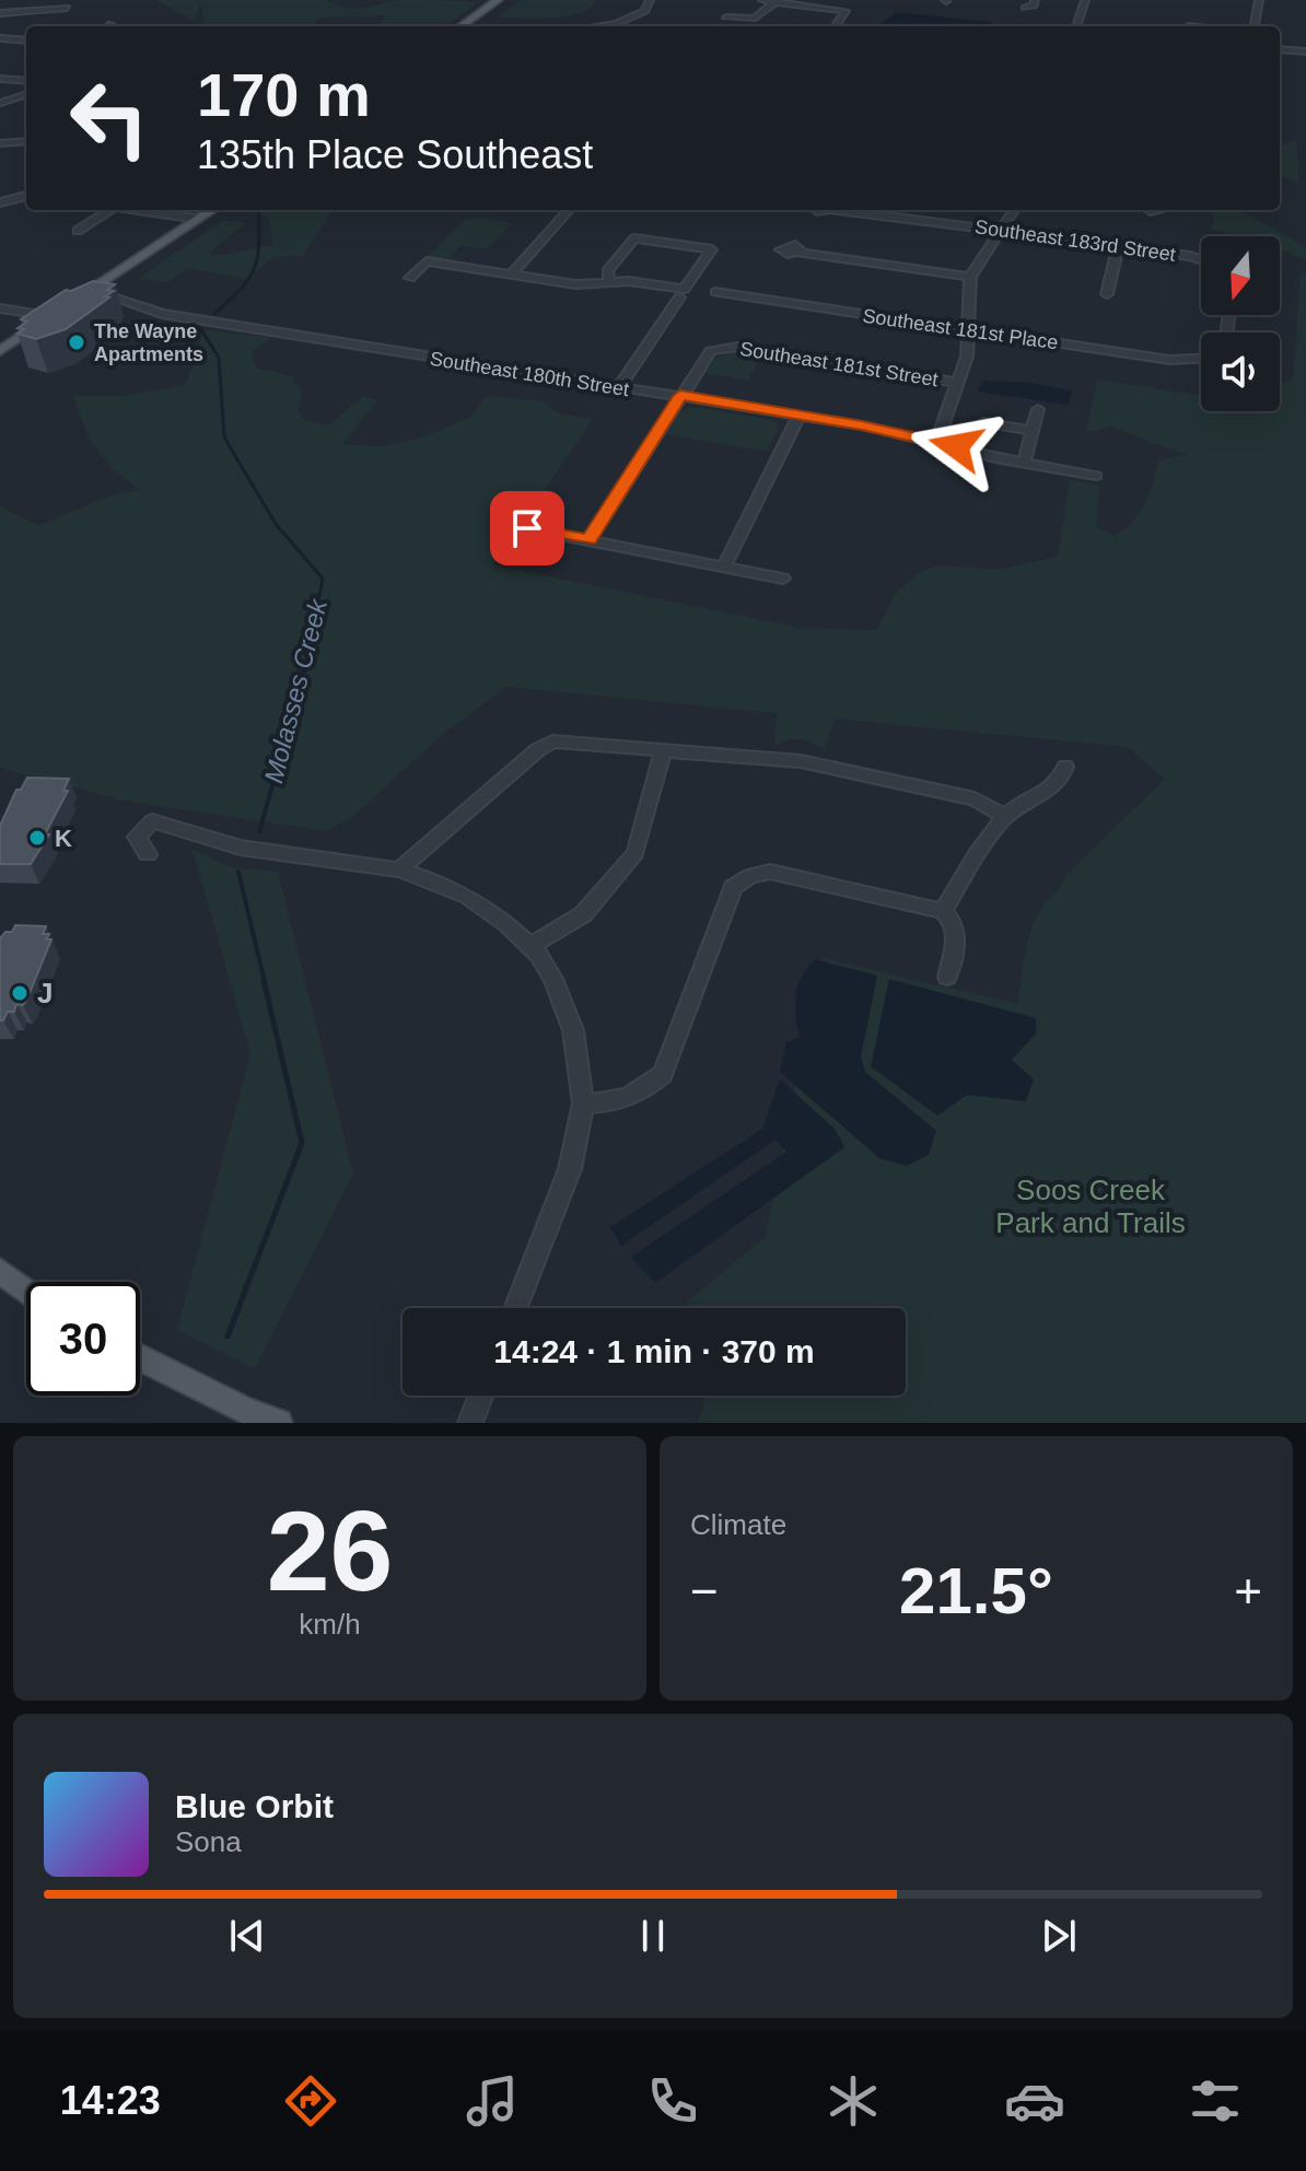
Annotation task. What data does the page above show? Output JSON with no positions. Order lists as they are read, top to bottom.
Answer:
{
  "streets": {
    "street": [
      "Southeast 183rd Street",
      "Southeast 181st Place",
      "Southeast 181st Street",
      "Southeast 180th Street"
    ]
  },
  "crossings": [
    ["Southeast 181st Street", "Southeast 180th Street"]
  ],
  "water": ["Molasses Creek"],
  "parks": ["Soos Creek Park and Trails"],
  "places": ["The Wayne Apartments", "K", "J"],
  "north": "bottom",
  "page": {
    "turn": ["170 m", "135th Place Southeast"],
    "limit": "30",
    "trip": "14:24 · 1 min · 370 m",
    "tile": [
      ["26", "km/h"],
      "Climate"
    ],
    "heat": ["−", "21.5°", "+"],
    "song": ["Blue Orbit", "Sona"],
    "tabs": "14:23"
  }
}
